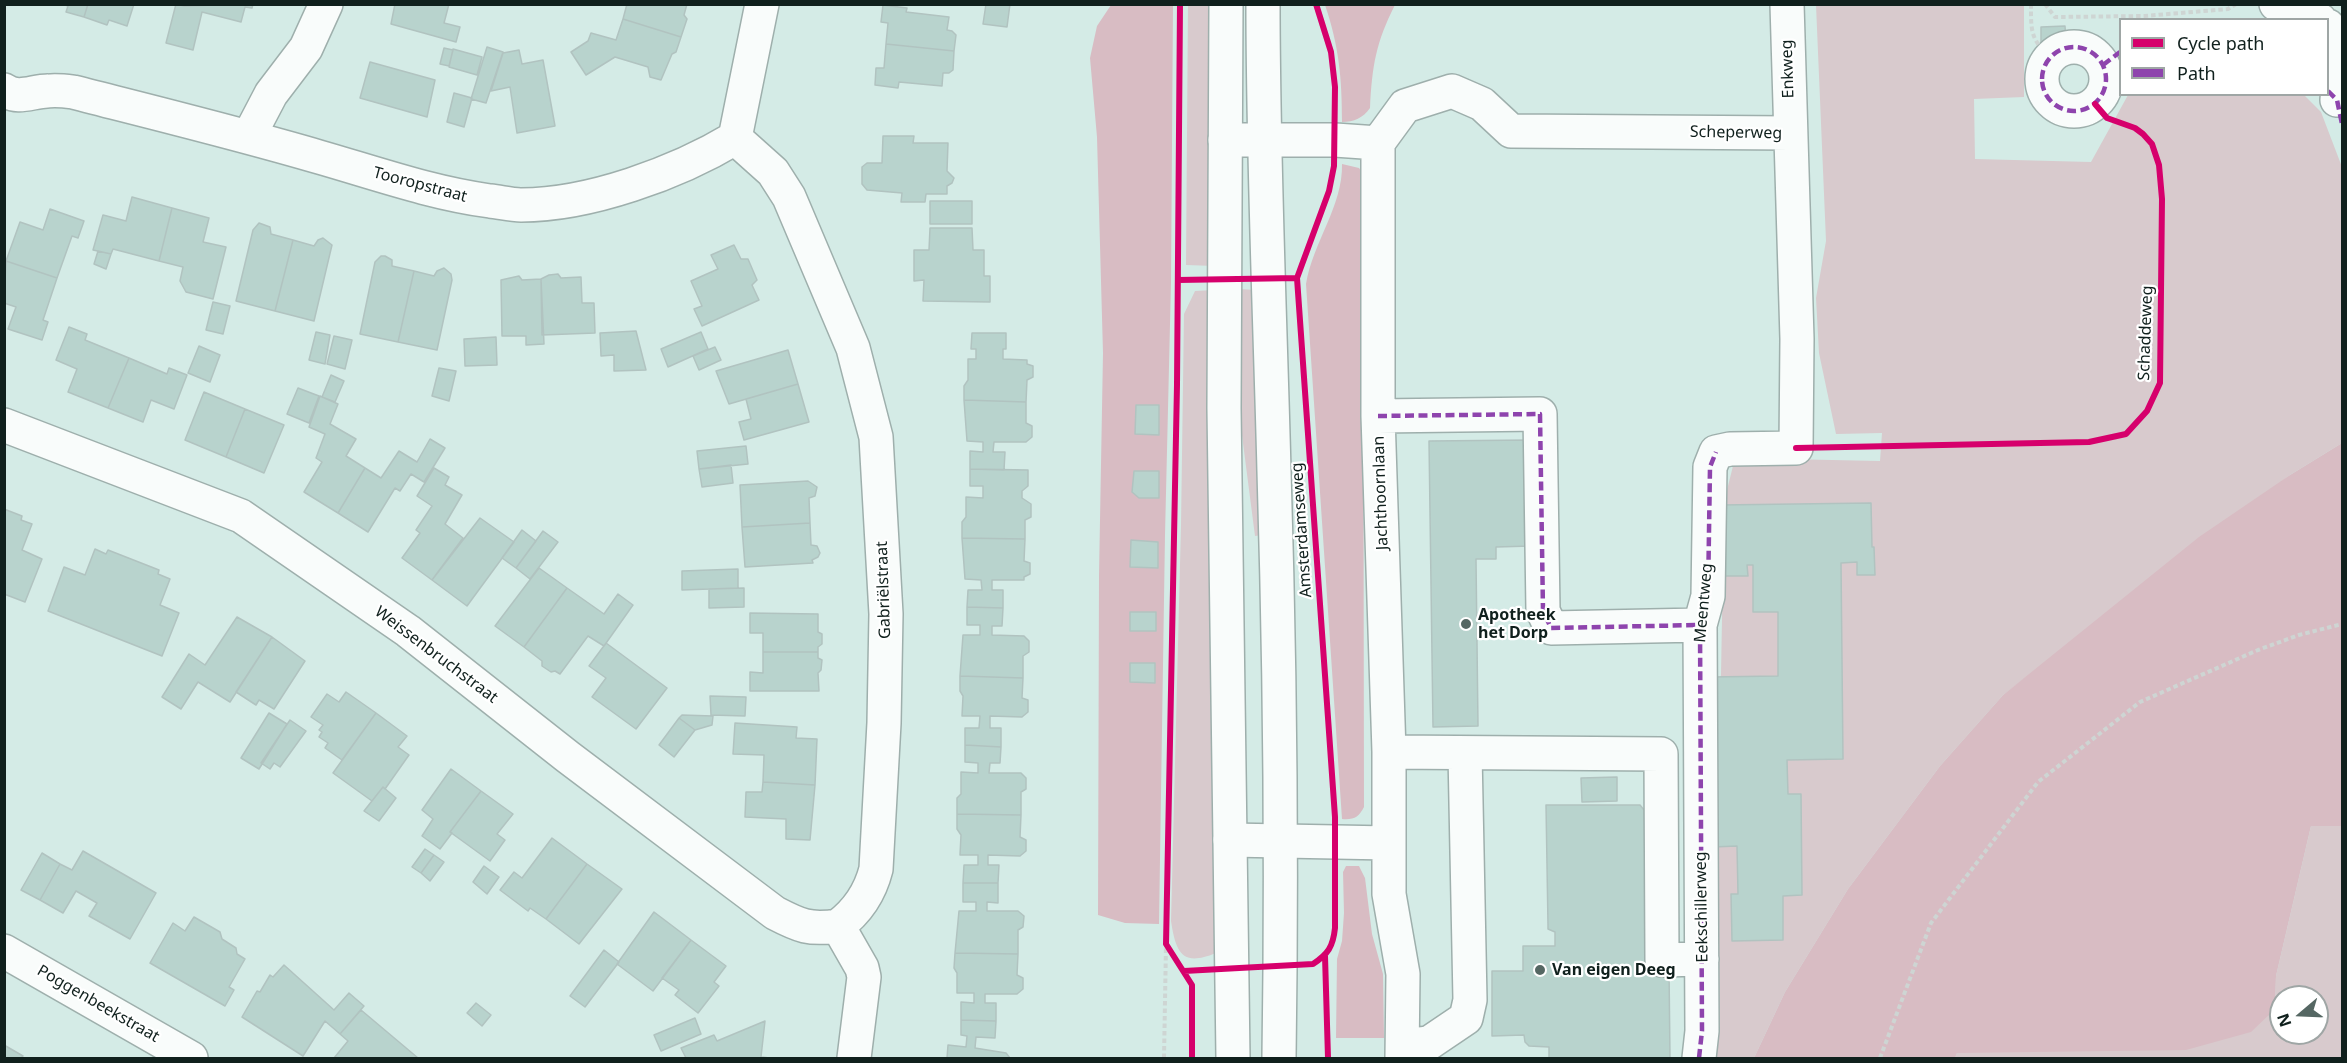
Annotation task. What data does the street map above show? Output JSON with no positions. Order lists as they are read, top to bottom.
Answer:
{
  "streets": {
    "street": [
      "Enkweg",
      "Scheperweg",
      "Tooropstraat",
      "Jachthoornlaan",
      "Amsterdamseweg",
      "Gabriëlstraat",
      "Meentweg",
      "Weissenbruchstraat",
      "Eekschillerweg",
      "Poggenbeekstraat"
    ],
    "cycle path": ["Schaddeweg"]
  },
  "crossings": [
    ["Enkweg", "Scheperweg"],
    ["Scheperweg", "Jachthoornlaan"],
    ["Scheperweg", "Meentweg"],
    ["Tooropstraat", "Gabriëlstraat"],
    ["Gabriëlstraat", "Weissenbruchstraat"],
    ["Meentweg", "Eekschillerweg"]
  ],
  "places": ["Apotheek het Dorp", "Van eigen Deeg"],
  "legend": ["Cycle path", "Path"],
  "north": "left"
}
